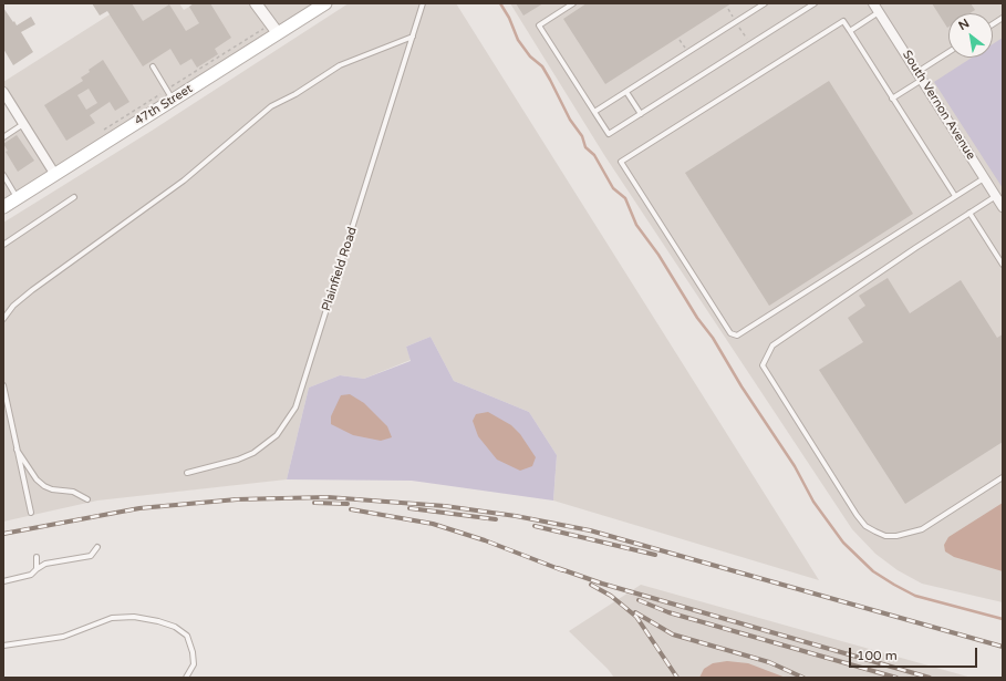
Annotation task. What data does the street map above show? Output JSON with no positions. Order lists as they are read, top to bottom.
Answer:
{
  "streets": {
    "main road": ["47th Street"],
    "street": ["South Vernon Avenue"],
    "lane": ["Plainfield Road"]
  },
  "scale_bar": "100 m",
  "north": "top left"
}
